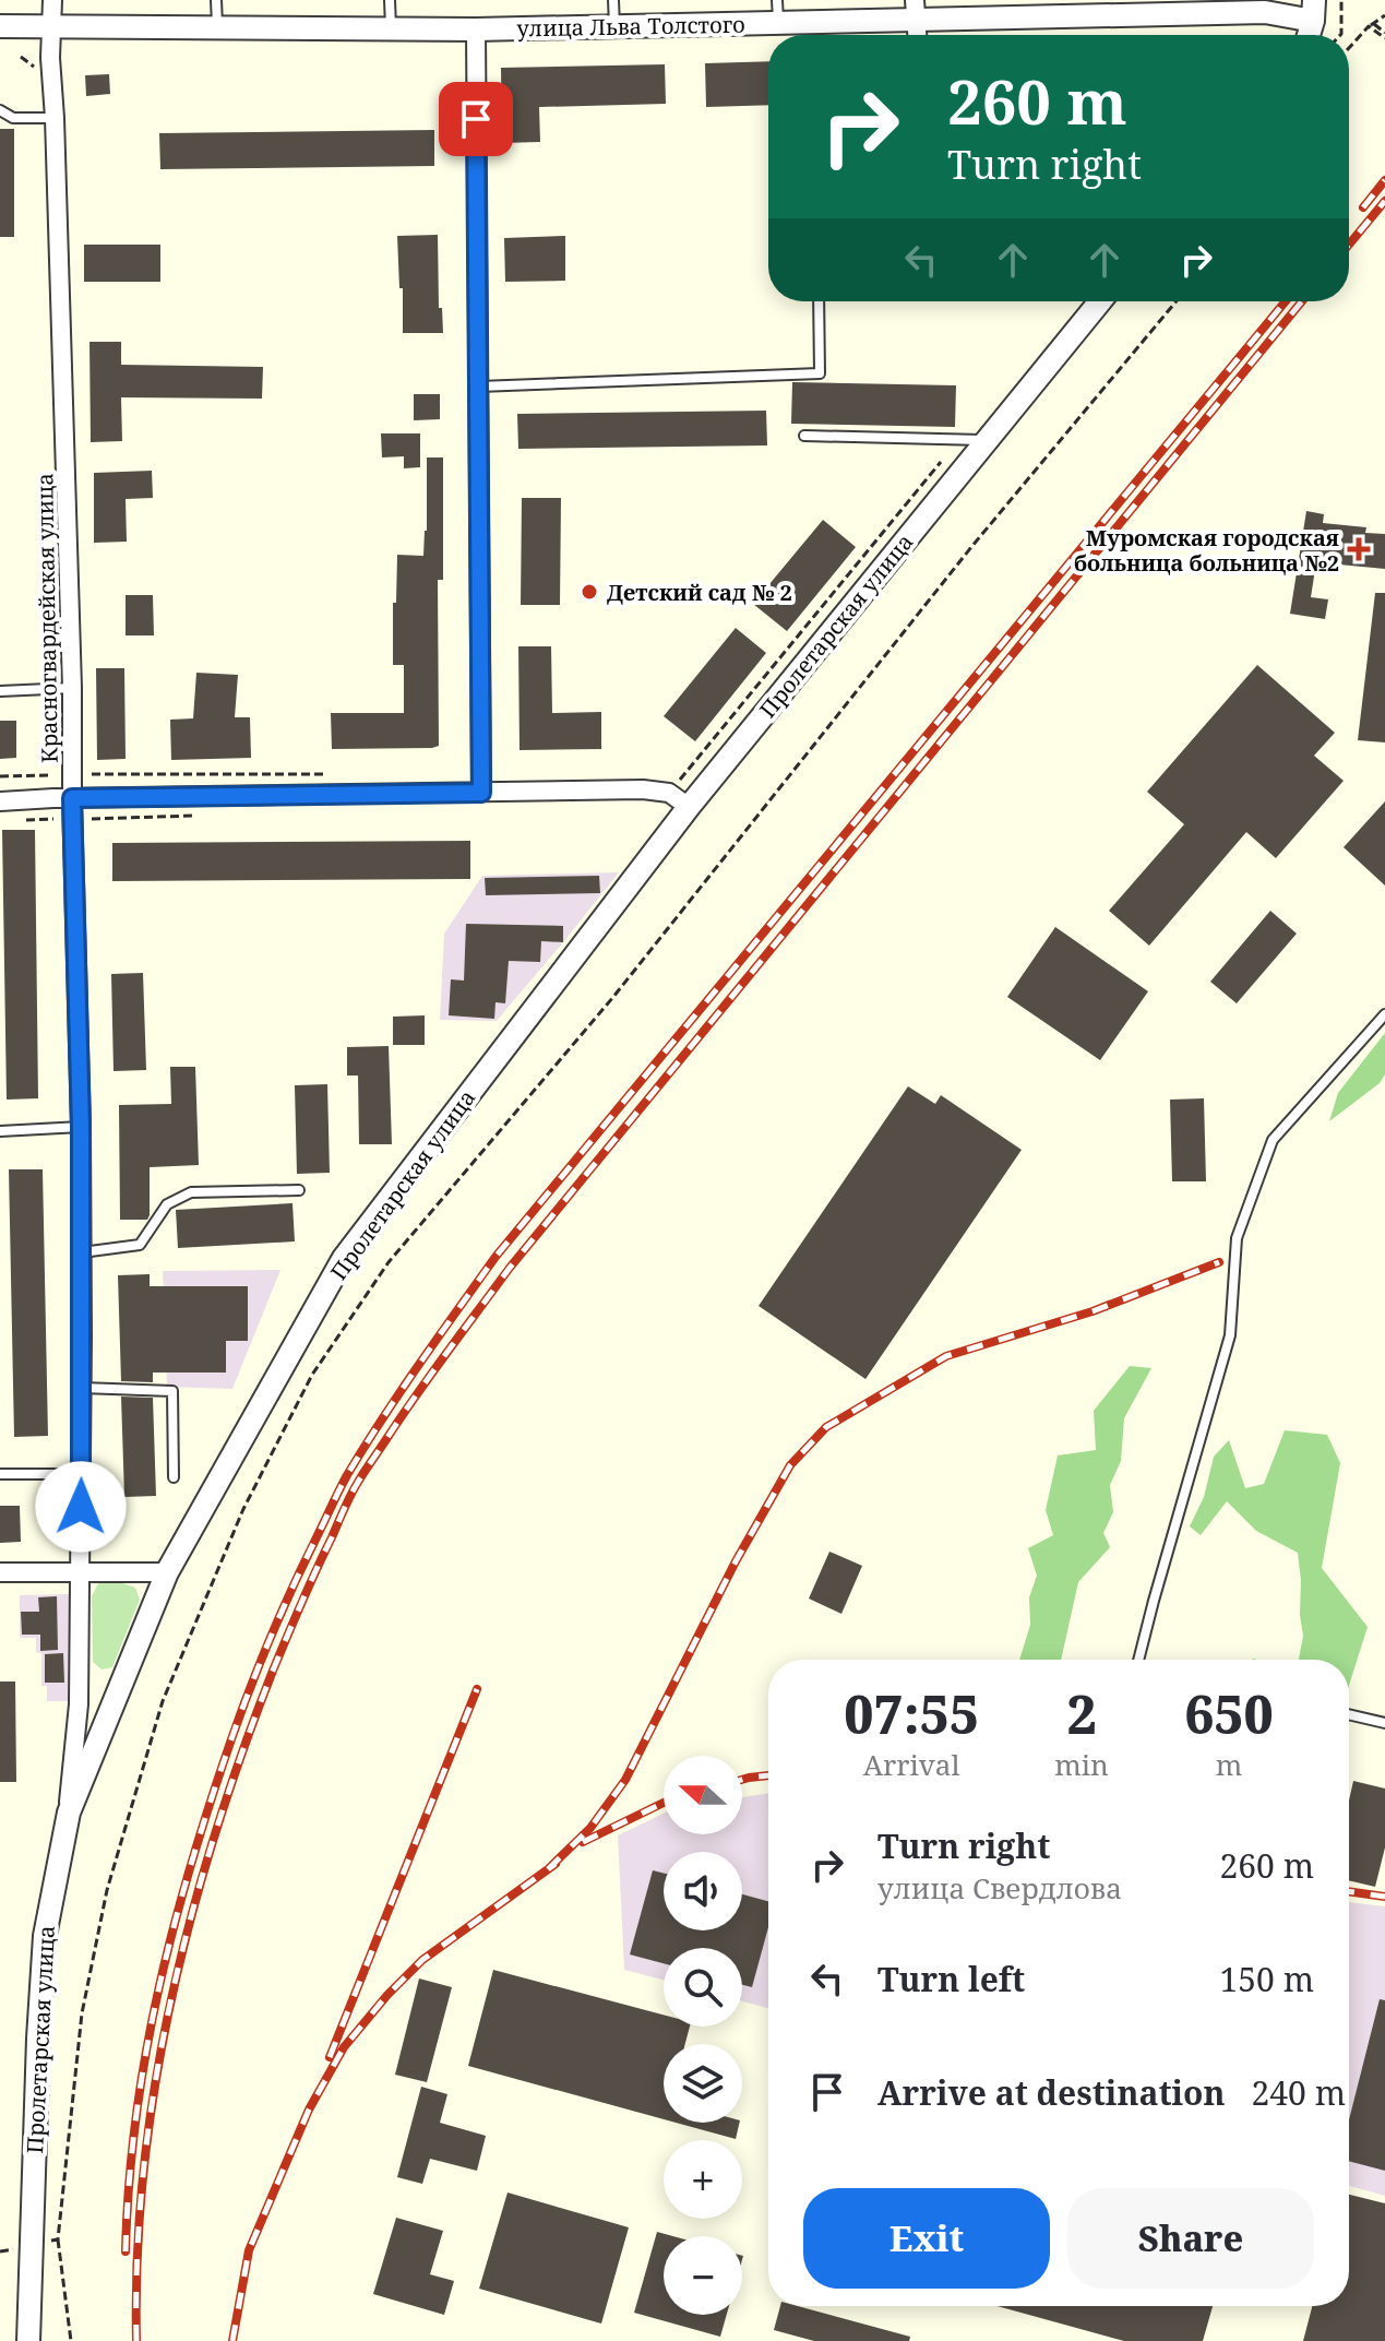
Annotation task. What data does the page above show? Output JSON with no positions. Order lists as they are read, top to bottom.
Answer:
{
  "streets": {
    "street": ["улица Льва Толстого", "Красногвардейская улица", "Пролетарская улица"]
  },
  "crossings": [
    ["улица Льва Толстого", "Красногвардейская улица"],
    ["Красногвардейская улица", "Пролетарская улица"]
  ],
  "places": {
    "health": ["Муромская городская больница больница №2"],
    "other": ["Детский сад № 2"]
  },
  "north": "left",
  "page": {
    "turn": ["260 m", "Turn right"],
    "eta": [
      "07:55",
      "Arrival",
      "2",
      "min",
      "650",
      "m"
    ],
    "map_buttons": ["+", "−"],
    "list": [
      {
        "name": "Turn right",
        "note": "улица Свердлова",
        "value": "260 m"
      },
      {
        "name": "Turn left",
        "value": "150 m"
      },
      {
        "name": "Arrive at destination",
        "value": "240 m"
      }
    ],
    "buttons": ["Exit", "Share"]
  }
}
